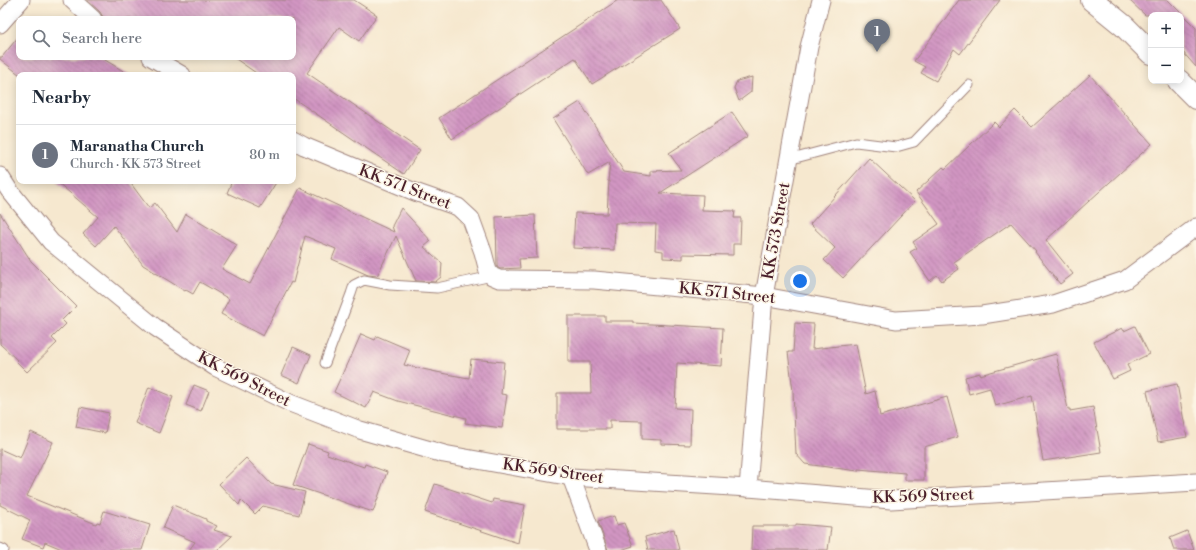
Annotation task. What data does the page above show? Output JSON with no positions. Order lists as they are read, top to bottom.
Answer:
{
  "streets": {
    "street": ["KK 571 Street", "KK 573 Street", "KK 569 Street"]
  },
  "crossings": [
    ["KK 571 Street", "KK 573 Street"],
    ["KK 573 Street", "KK 569 Street"]
  ],
  "page": {
    "map_buttons": ["+", "−"],
    "search": "Search here",
    "pins": "1",
    "heading": "Nearby",
    "list": [
      {
        "mark": "1",
        "name": "Maranatha Church",
        "note": "Church · KK 573 Street",
        "value": "80 m"
      }
    ]
  }
}
